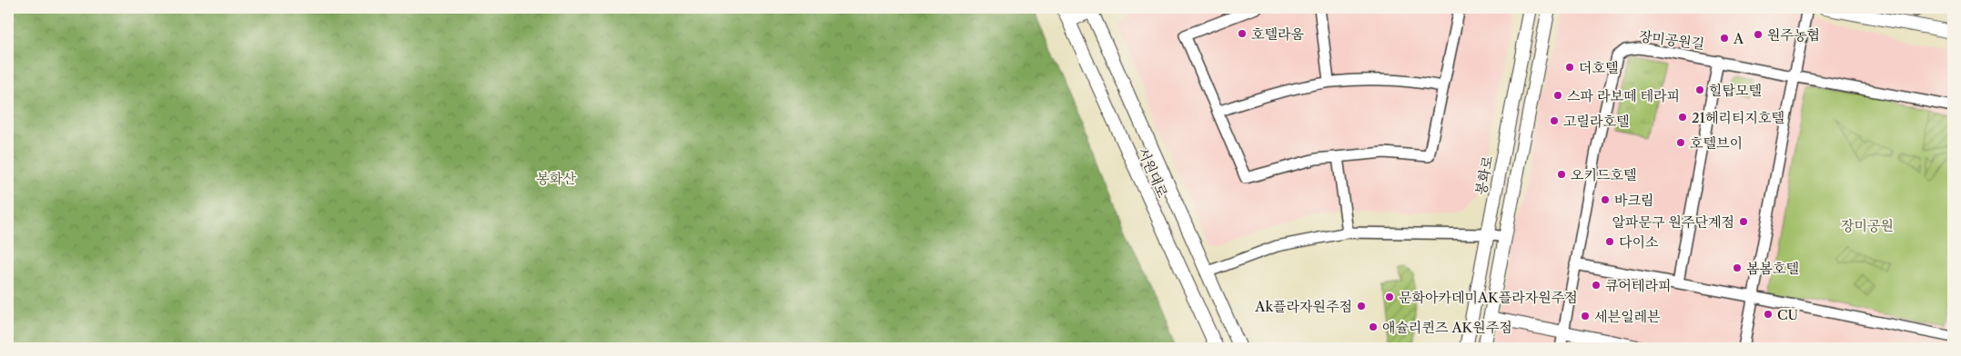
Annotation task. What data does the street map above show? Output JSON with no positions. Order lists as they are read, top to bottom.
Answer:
{
  "streets": {
    "street": ["장미공원길", "서원대로", "봉화로"]
  },
  "parks": ["봉화산", "장미공원"],
  "places": [
    "호텔라움",
    "원주농협",
    "A",
    "더호텔",
    "힐탑모텔",
    "스파 라보떼 테라피",
    "21헤리티지호텔",
    "고릴라호텔",
    "호텔브이",
    "오키드호텔",
    "바크림",
    "알파문구 원주단계점",
    "다이소",
    "봄봄호텔",
    "큐어테라피",
    "문화아카데미AK플라자원주점",
    "Ak플라자원주점",
    "CU",
    "세븐일레븐",
    "애슐리퀸즈 AK원주점"
  ]
}
